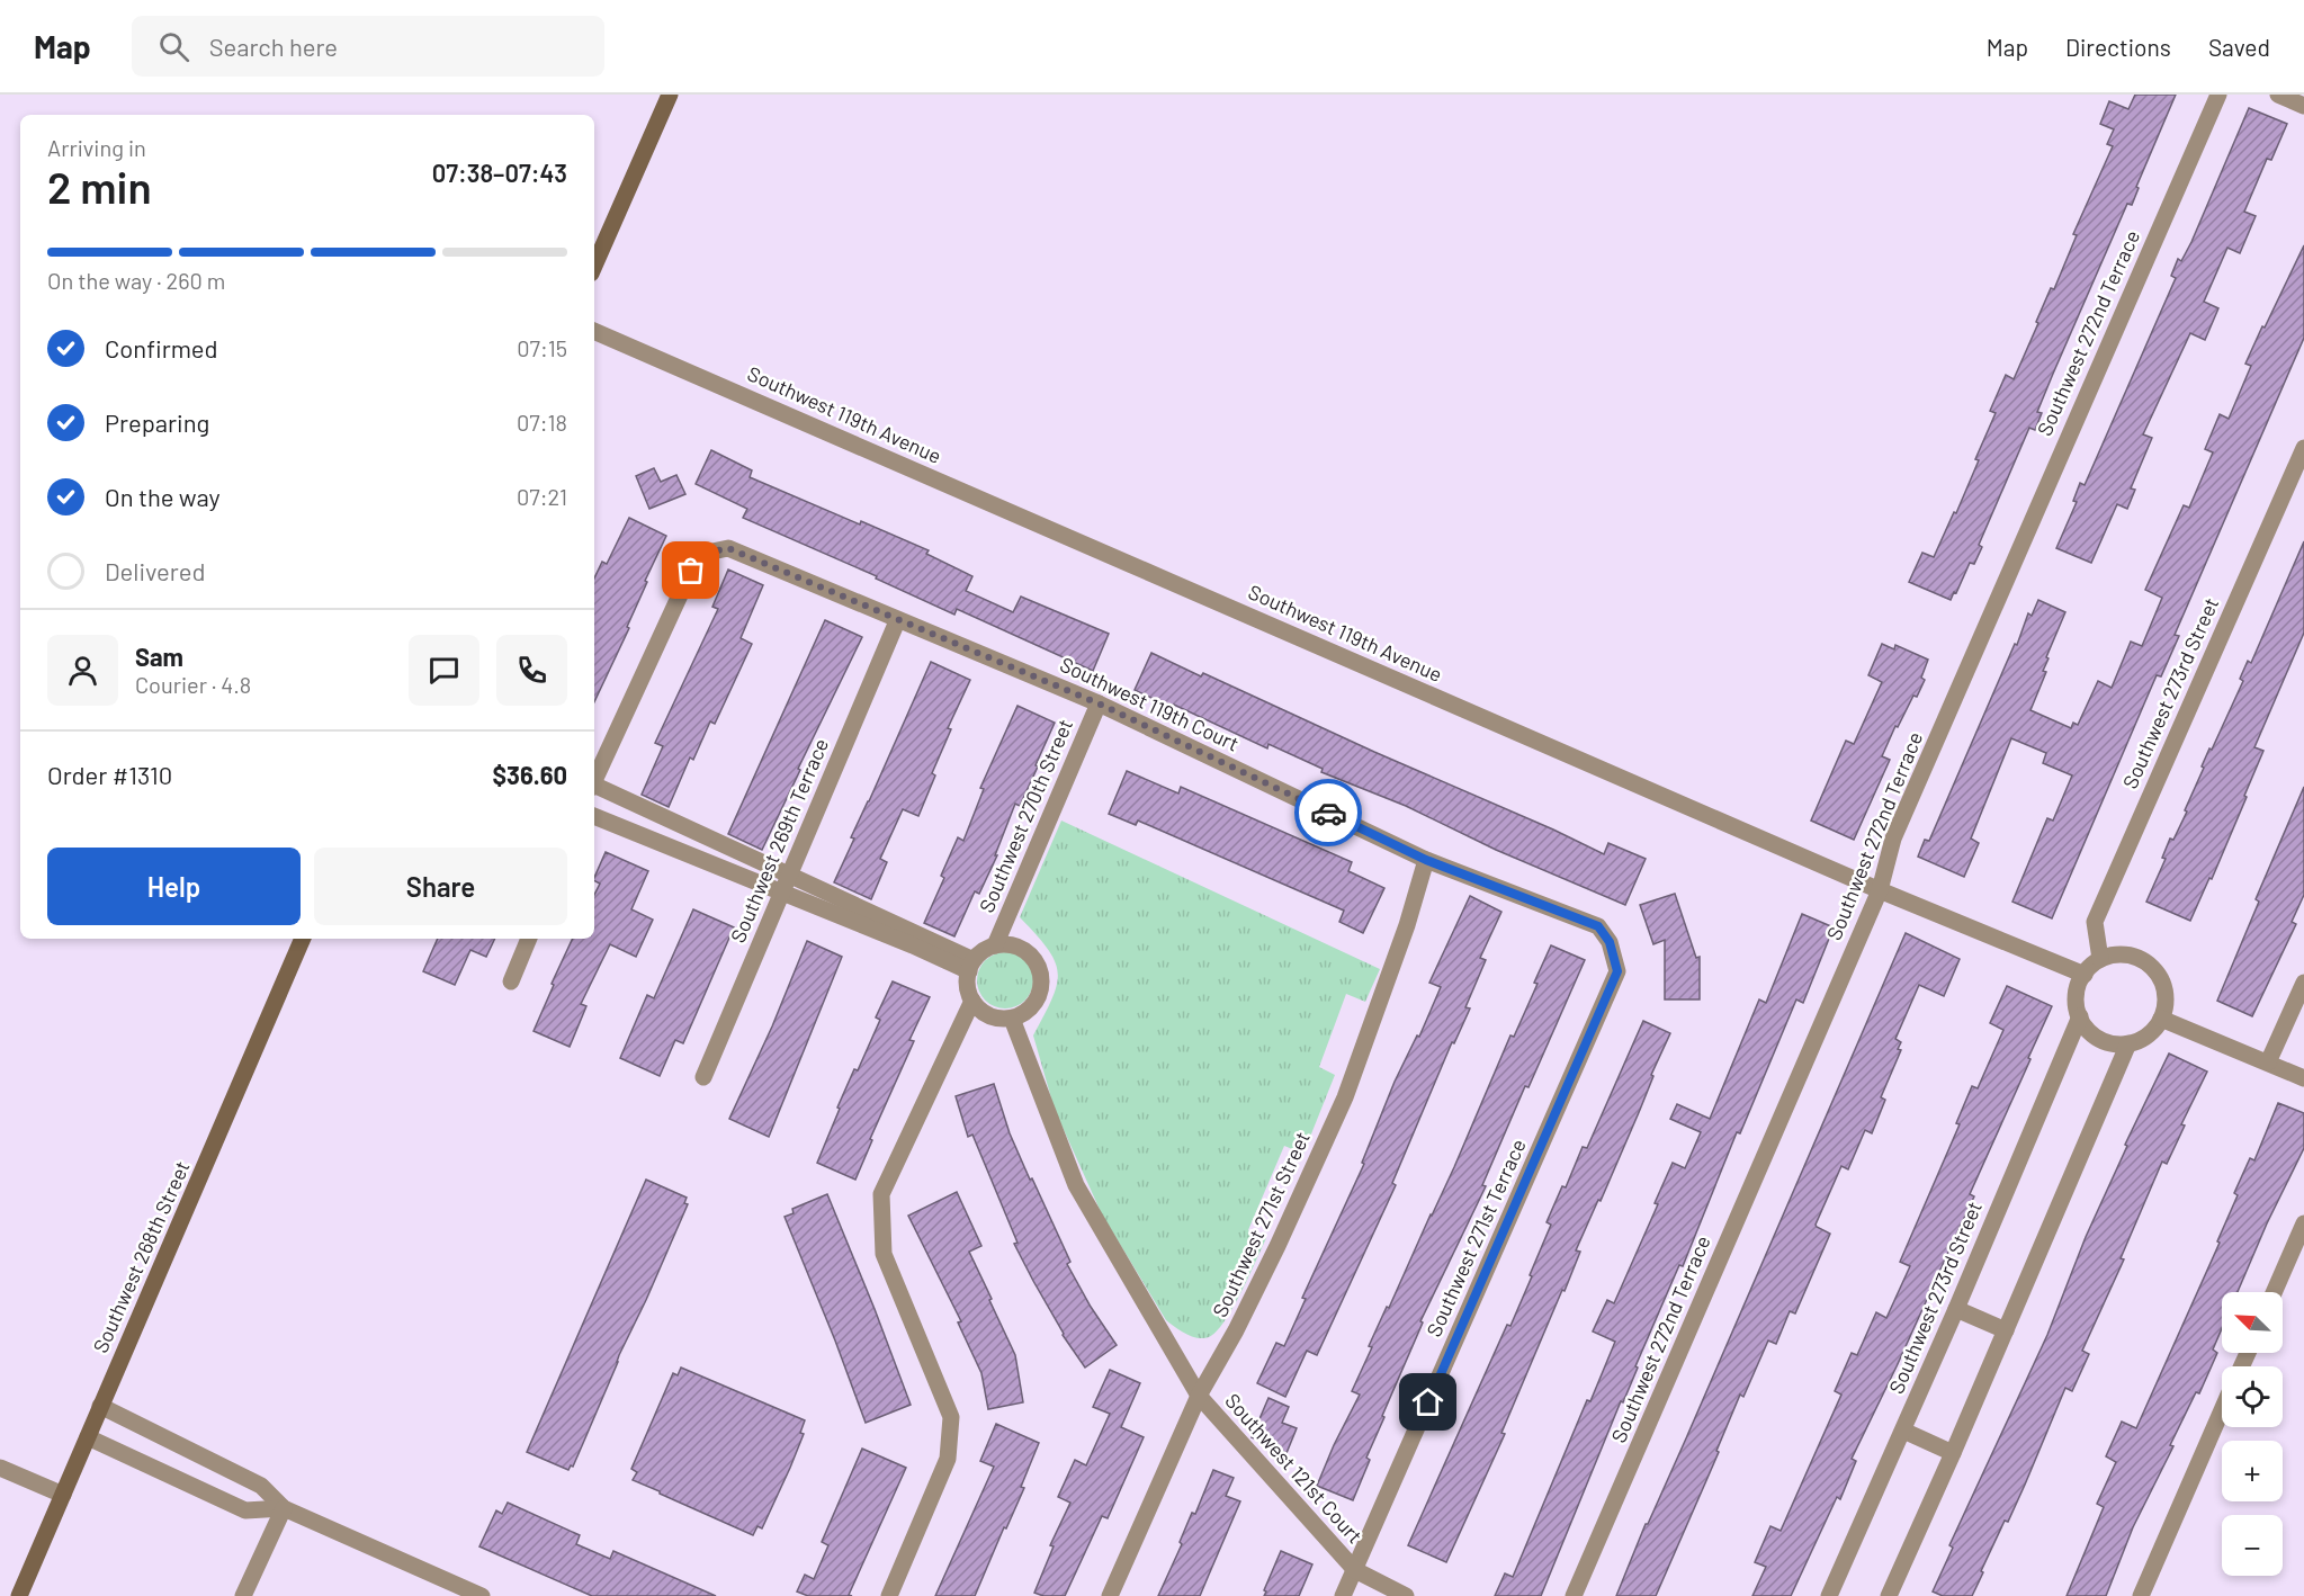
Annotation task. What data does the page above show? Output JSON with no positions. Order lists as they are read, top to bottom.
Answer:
{
  "streets": {
    "main road": ["Southwest 268th Street"],
    "street": [
      "Southwest 272nd Terrace",
      "Southwest 119th Avenue",
      "Southwest 273rd Street",
      "Southwest 119th Court",
      "Southwest 270th Street",
      "Southwest 269th Terrace",
      "Southwest 271st Street",
      "Southwest 271st Terrace",
      "Southwest 121st Court"
    ]
  },
  "crossings": [
    ["Southwest 272nd Terrace", "Southwest 119th Avenue"],
    ["Southwest 119th Avenue", "Southwest 273rd Street"],
    ["Southwest 119th Court", "Southwest 270th Street"],
    ["Southwest 119th Court", "Southwest 269th Terrace"],
    ["Southwest 119th Court", "Southwest 271st Street"],
    ["Southwest 119th Court", "Southwest 271st Terrace"],
    ["Southwest 270th Street", "Southwest 121st Court"],
    ["Southwest 271st Street", "Southwest 121st Court"],
    ["Southwest 271st Terrace", "Southwest 121st Court"]
  ],
  "north": "top left",
  "page": {
    "header": "Map",
    "search": "Search here",
    "nav": ["Map", "Directions", "Saved"],
    "heading": ["2 min", "Arriving in", "07:38–07:43"],
    "panel": [
      "Sam",
      "Courier · 4.8",
      "Order #1310",
      "$36.60"
    ],
    "bar": "On the way · 260 m",
    "list": [
      ["Confirmed", "07:15"],
      ["Preparing", "07:18"],
      ["On the way", "07:21"],
      "Delivered"
    ],
    "buttons": ["Help", "Share"],
    "map_buttons": ["+", "−"]
  }
}
